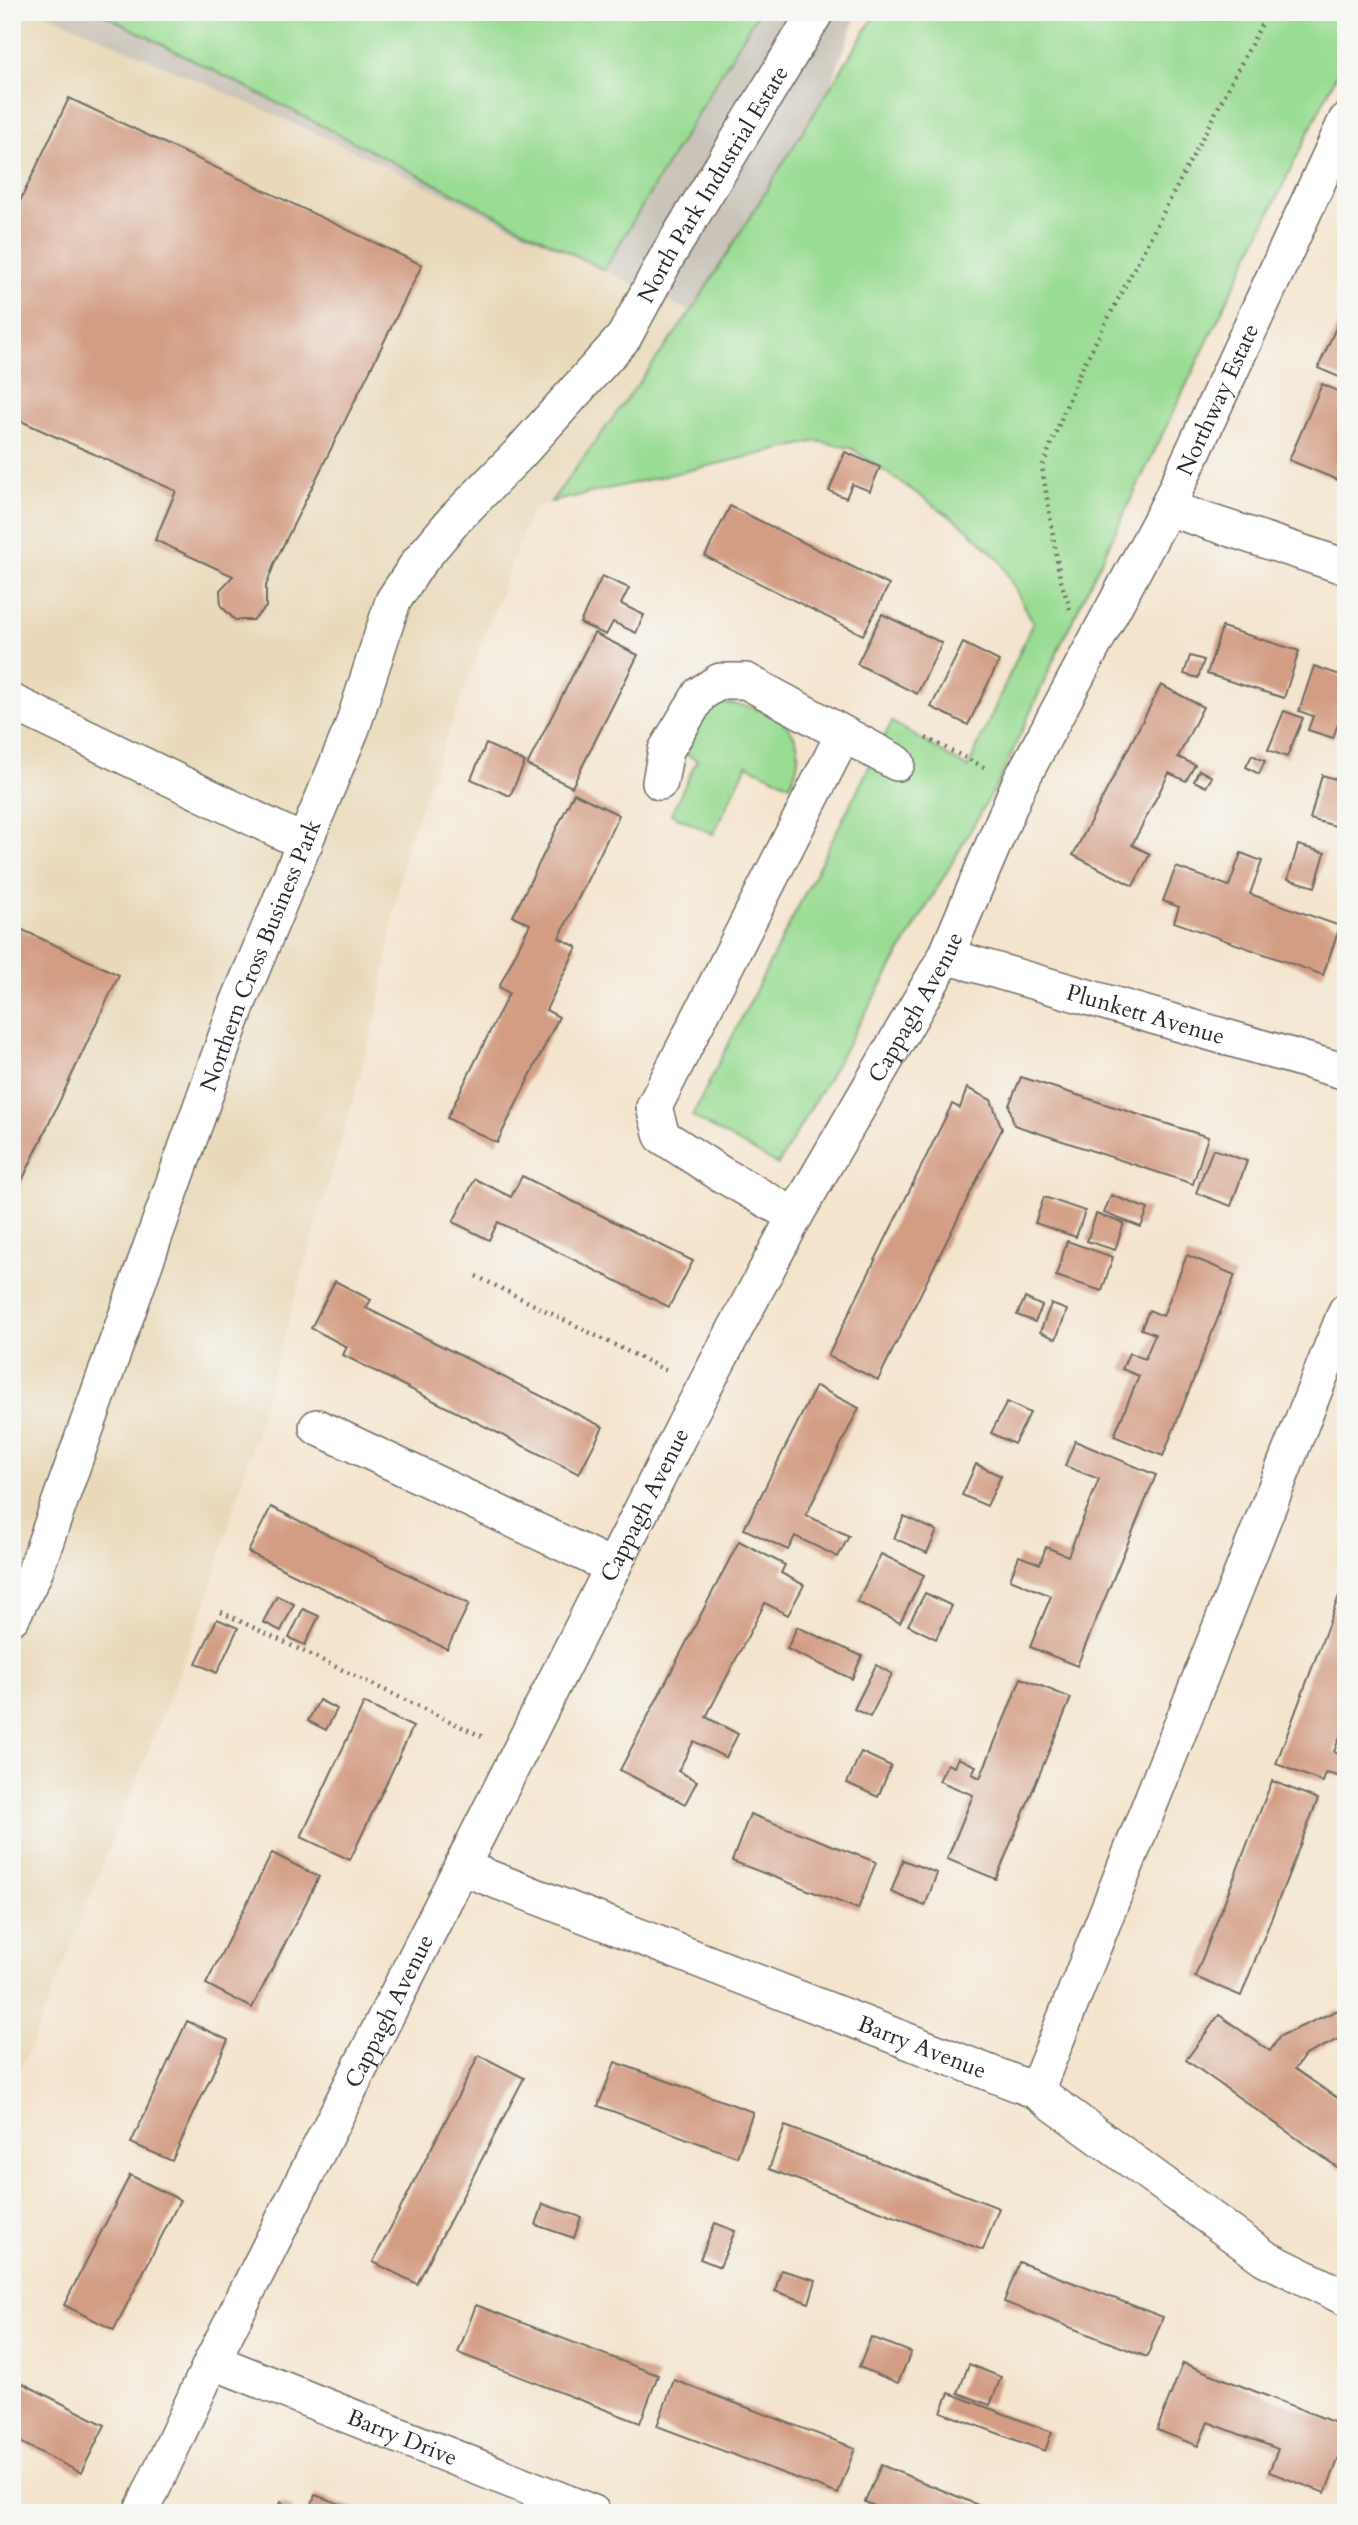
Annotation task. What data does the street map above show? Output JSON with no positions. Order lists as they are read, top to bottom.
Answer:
{
  "streets": {
    "street": [
      "North Park Industrial Estate",
      "Northway Estate",
      "Northern Cross Business Park",
      "Cappagh Avenue",
      "Plunkett Avenue",
      "Barry Avenue",
      "Barry Drive"
    ]
  },
  "crossings": [
    ["North Park Industrial Estate", "Northern Cross Business Park"],
    ["Northway Estate", "Cappagh Avenue"],
    ["Cappagh Avenue", "Plunkett Avenue"],
    ["Cappagh Avenue", "Barry Avenue"],
    ["Cappagh Avenue", "Barry Drive"]
  ]
}
